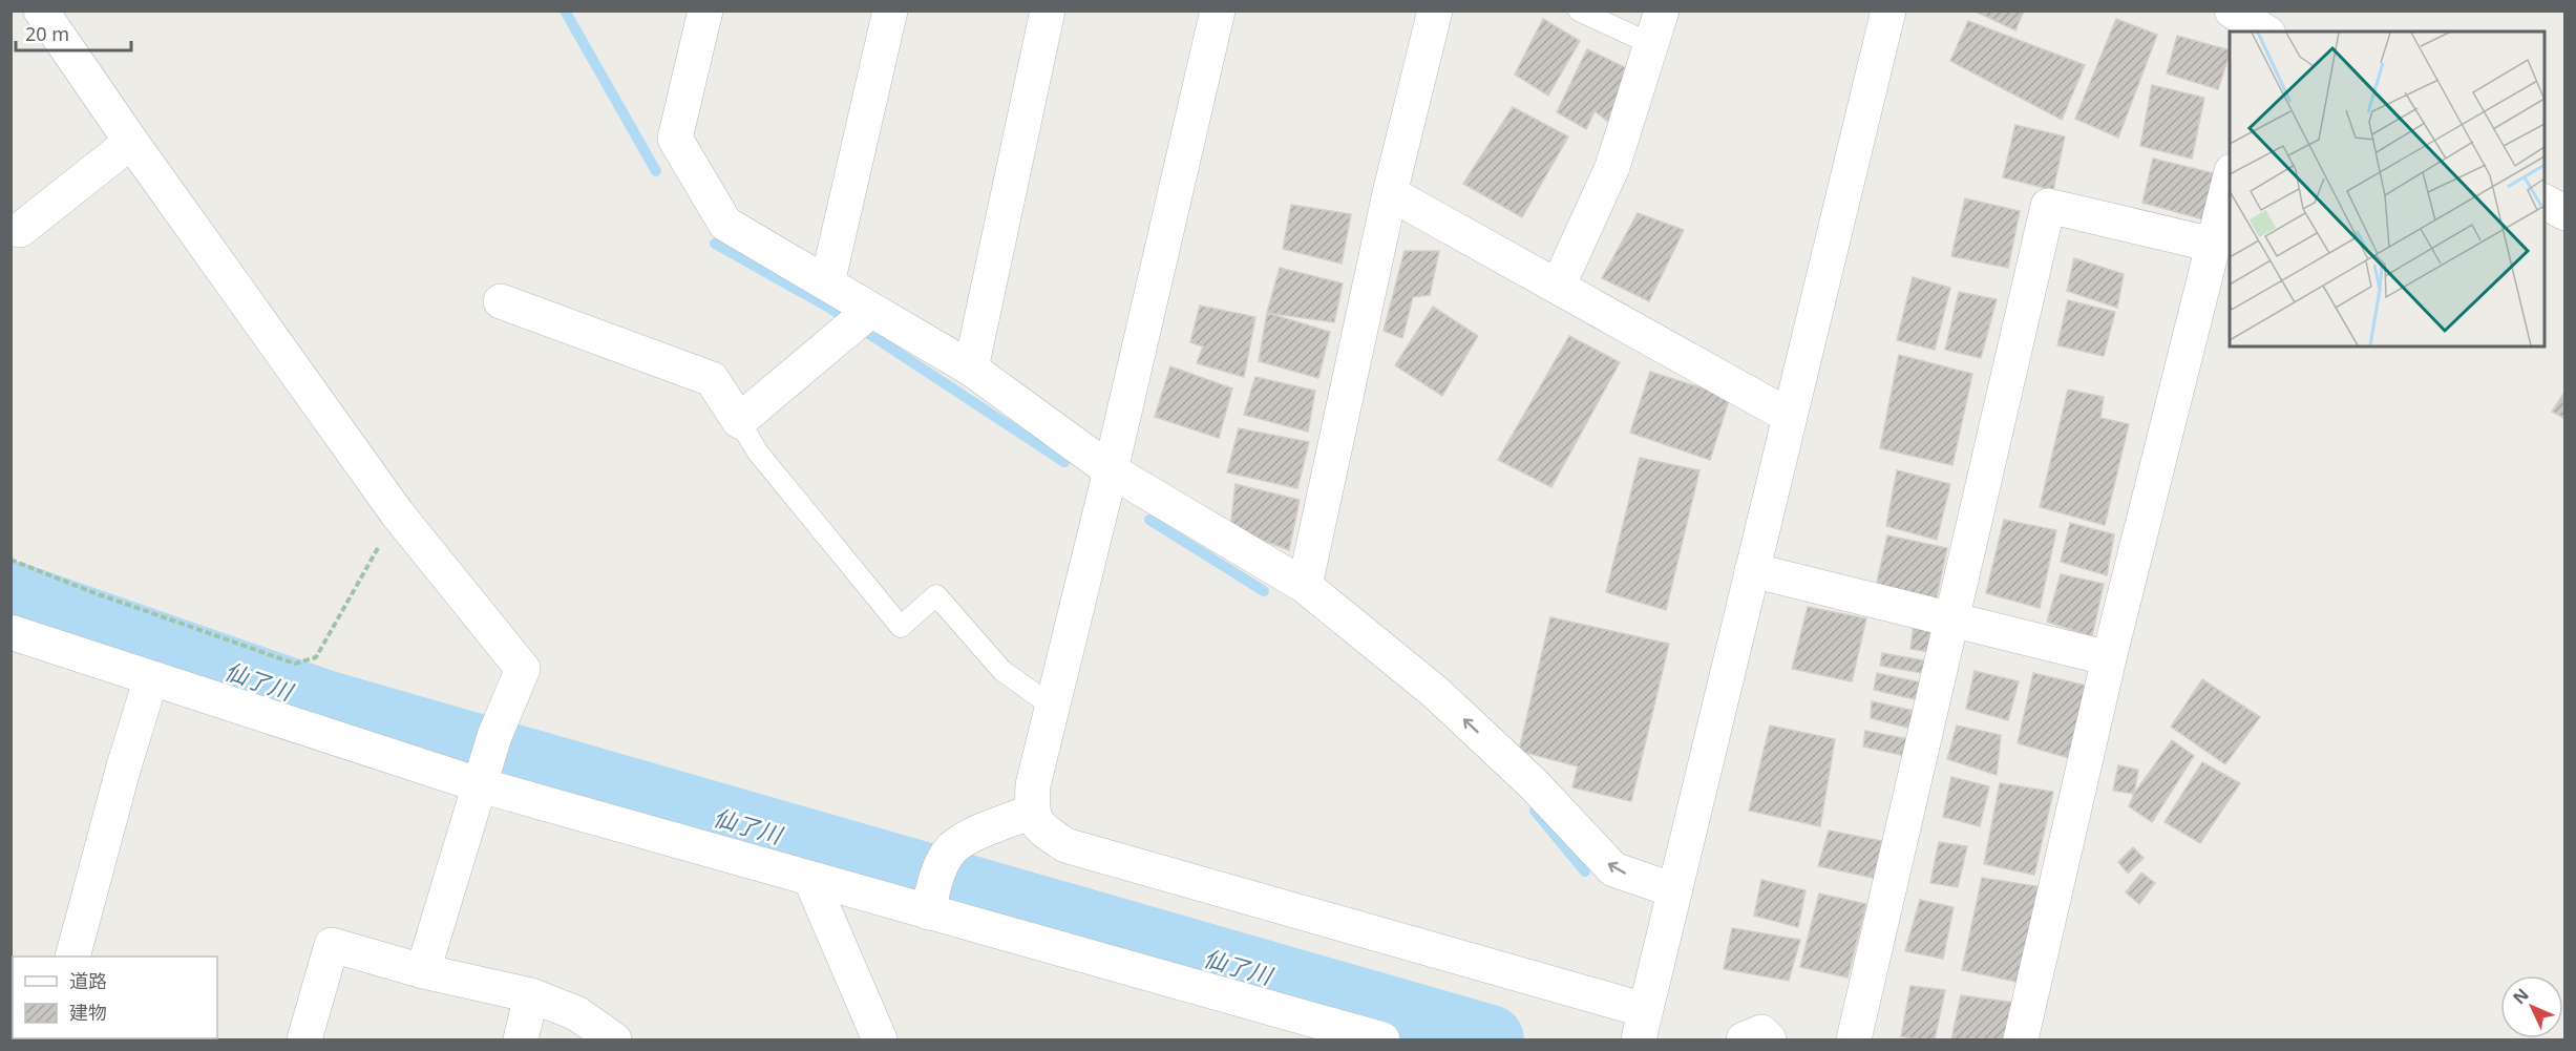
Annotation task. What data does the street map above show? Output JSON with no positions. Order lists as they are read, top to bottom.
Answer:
{
  "water": ["仙了川"],
  "legend": ["道路", "建物"],
  "scale_bar": "20 m",
  "north": "top left"
}
